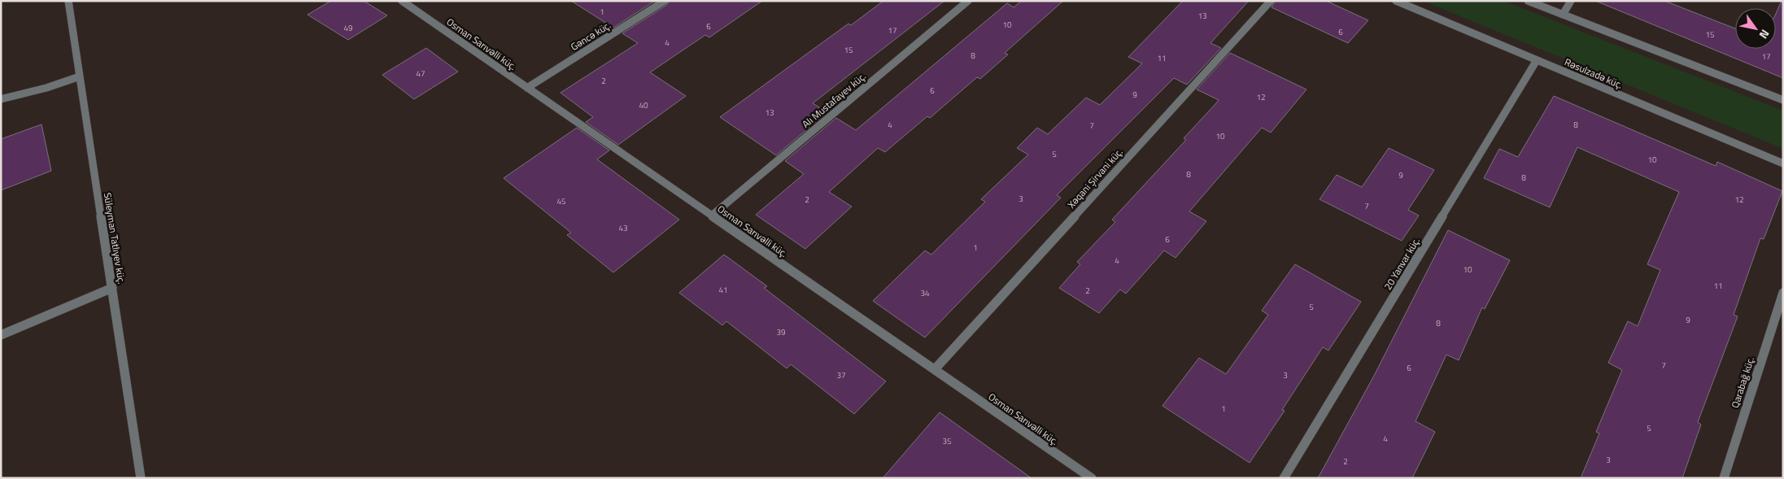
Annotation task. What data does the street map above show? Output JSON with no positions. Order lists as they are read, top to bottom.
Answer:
{
  "streets": {
    "street": [
      "Gəncə küç.",
      "Osman Sarıvəlli küç.",
      "Rəsulzadə küç.",
      "Alı Mustafayev küç.",
      "Xəqani Şirvani küç.",
      "Süleyman Tatlıyev küç.",
      "20 Yanvar küç.",
      "Qarabağ küç."
    ]
  },
  "crossings": [
    ["Gəncə küç.", "Osman Sarıvəlli küç."],
    ["Osman Sarıvəlli küç.", "Alı Mustafayev küç."],
    ["Osman Sarıvəlli küç.", "Xəqani Şirvani küç."],
    ["Rəsulzadə küç.", "20 Yanvar küç."]
  ],
  "house_numbers": [
    "1",
    "13",
    "10",
    "6",
    "49",
    "17",
    "6",
    "15",
    "4",
    "15",
    "8",
    "17",
    "11",
    "47",
    "2",
    "6",
    "9",
    "12",
    "40",
    "13",
    "4",
    "8",
    "7",
    "10",
    "5",
    "10",
    "8",
    "9",
    "8",
    "3",
    "2",
    "12",
    "45",
    "7",
    "43",
    "6",
    "1",
    "4",
    "10",
    "11",
    "41",
    "2",
    "34",
    "5",
    "9",
    "8",
    "39",
    "7",
    "6",
    "37",
    "3",
    "1",
    "5",
    "4",
    "35",
    "3",
    "2"
  ],
  "north": "bottom right"
}
